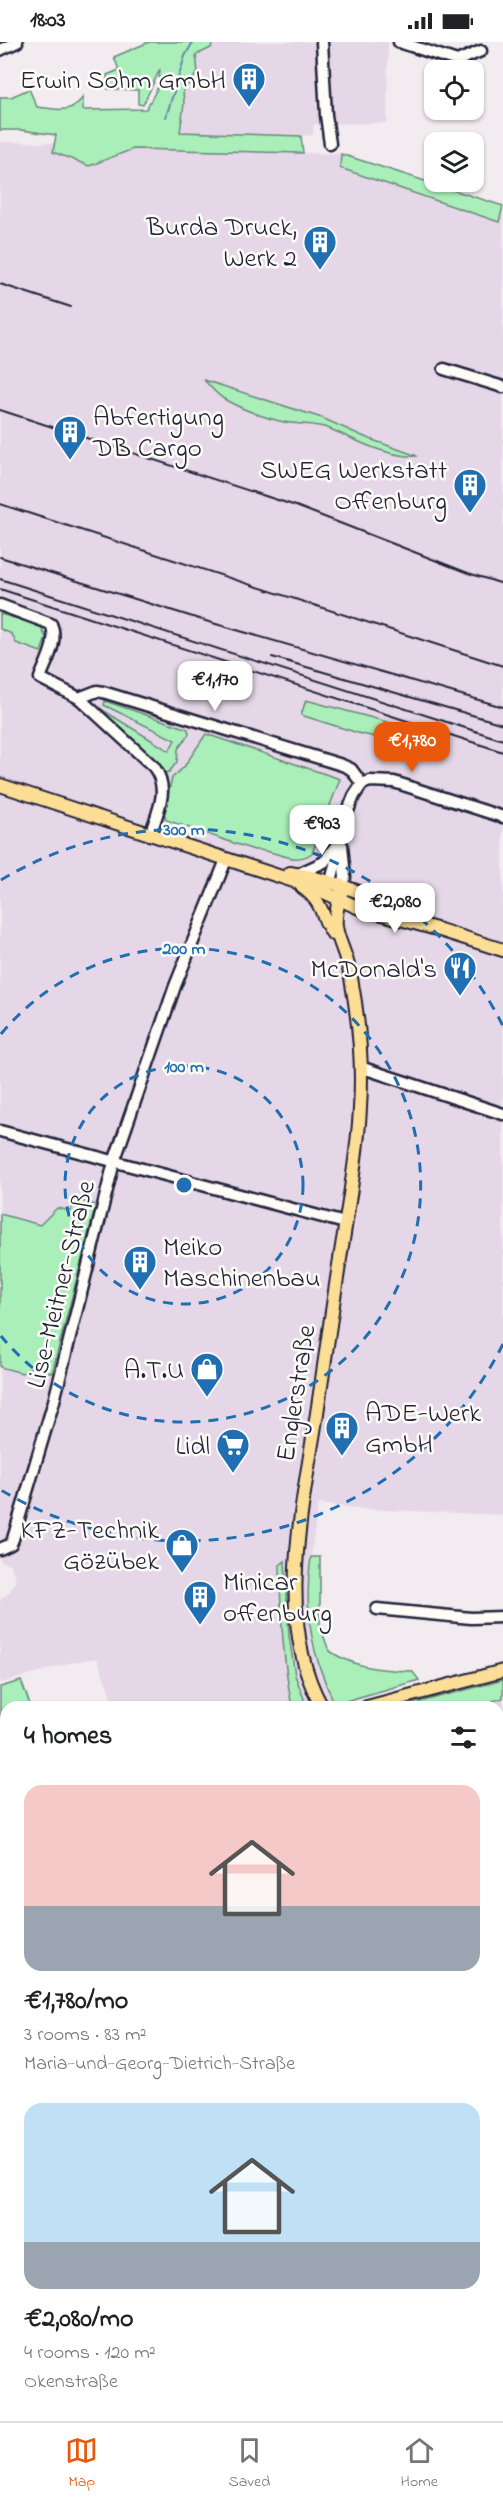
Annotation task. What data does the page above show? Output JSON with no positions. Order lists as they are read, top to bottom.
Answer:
{
  "streets": {
    "main road": ["Englerstraße"],
    "street": ["Lise-Meitner-Straße"]
  },
  "places": {
    "building": [
      "Erwin Sohm GmbH",
      "Burda Druck, Werk 2",
      "Abfertigung DB Cargo",
      "SWEG Werkstatt Offenburg",
      "Meiko Maschinenbau",
      "ADE-Werk GmbH",
      "Minicar offenburg"
    ],
    "restaurant": ["McDonald's"],
    "shop": ["A.T.U", "KFZ-Technik Gözübek"],
    "supermarket": ["Lidl"]
  },
  "page": {
    "status": "18:03",
    "price": [
      "€1,170",
      "€1,780",
      "€903",
      "€2,080"
    ],
    "heading": "4 homes",
    "list": [
      {
        "name": "€1,780/mo",
        "note": "3 rooms · 83 m² · Maria-und-Georg-Dietrich-Straße"
      },
      {
        "name": "€2,080/mo",
        "note": "4 rooms · 120 m² · Okenstraße"
      }
    ],
    "tabs": ["Map", "Saved", "Home"]
  },
  "rings": ["300 m", "200 m", "100 m"]
}
